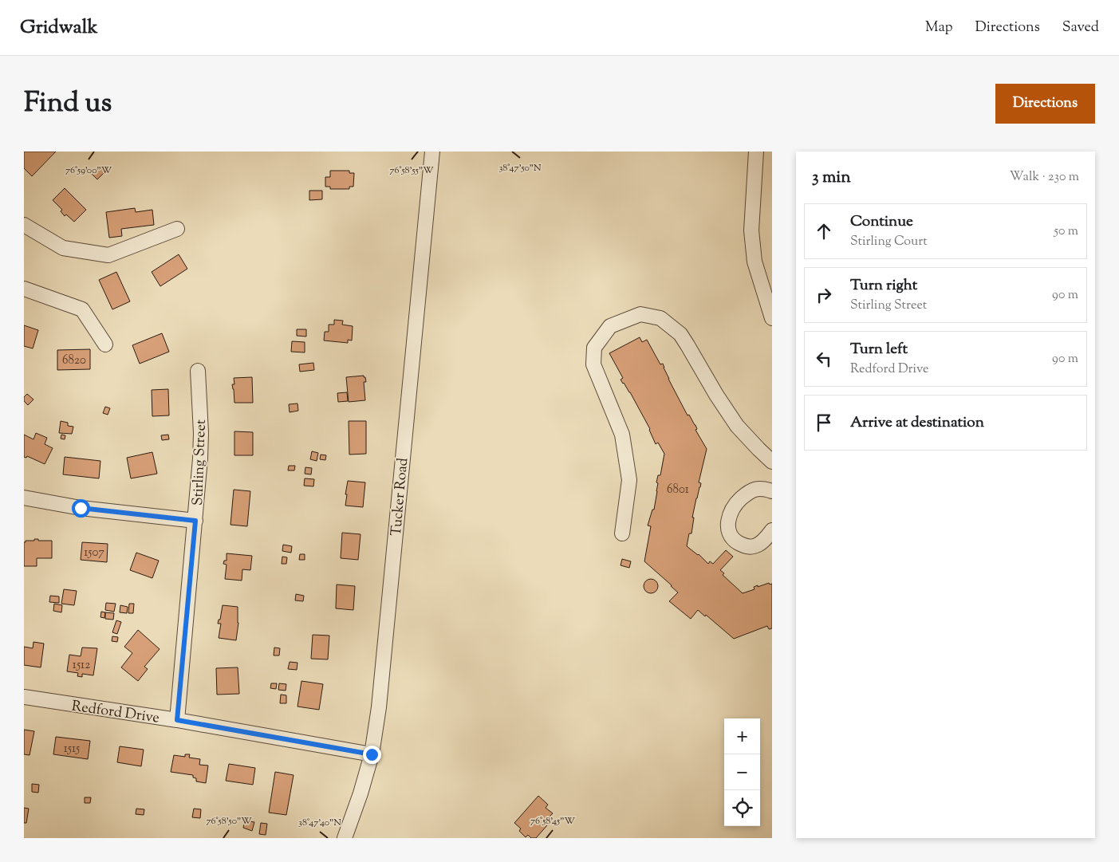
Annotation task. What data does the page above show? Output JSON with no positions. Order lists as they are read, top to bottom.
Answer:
{
  "streets": {
    "street": ["Stirling Street", "Tucker Road", "Redford Drive"]
  },
  "crossings": [
    ["Stirling Street", "Redford Drive"],
    ["Tucker Road", "Redford Drive"]
  ],
  "house_numbers": [
    "6820",
    "6801",
    "1507",
    "1512",
    "1515"
  ],
  "page": {
    "header": "Gridwalk",
    "nav": ["Map", "Directions", "Saved"],
    "title": "Find us",
    "buttons": "Directions",
    "heading": ["3 min", "Walk · 230 m"],
    "list": [
      ["Continue", "Stirling Court", "50 m"],
      ["Turn right", "Stirling Street", "90 m"],
      ["Turn left", "Redford Drive", "90 m"],
      "Arrive at destination"
    ],
    "map_buttons": ["+", "−"]
  },
  "coordinates": [
    "38°47'50\"N",
    "76°59'00\"W",
    "76°58'55\"W",
    "76°58'50\"W",
    "76°58'45\"W",
    "38°47'40\"N"
  ]
}
